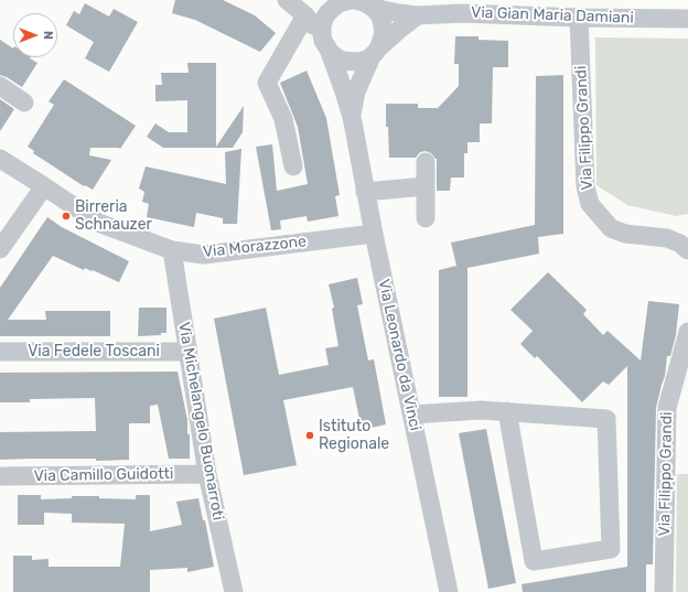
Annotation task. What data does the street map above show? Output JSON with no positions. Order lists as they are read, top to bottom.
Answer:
{
  "streets": {
    "street": [
      "Via Gian Maria Damiani",
      "Via Filippo Grandi",
      "Via Morazzone",
      "Via Fedele Toscani",
      "Via Leonardo da Vinci",
      "Via Michelangelo Buonarroti",
      "Via Camillo Guidotti"
    ]
  },
  "crossings": [
    ["Via Gian Maria Damiani", "Via Filippo Grandi"],
    ["Via Gian Maria Damiani", "Via Leonardo da Vinci"],
    ["Via Morazzone", "Via Leonardo da Vinci"],
    ["Via Morazzone", "Via Michelangelo Buonarroti"],
    ["Via Fedele Toscani", "Via Michelangelo Buonarroti"],
    ["Via Michelangelo Buonarroti", "Via Camillo Guidotti"]
  ],
  "places": ["Birreria Schnauzer", "Istituto Regionale"],
  "north": "right"
}
